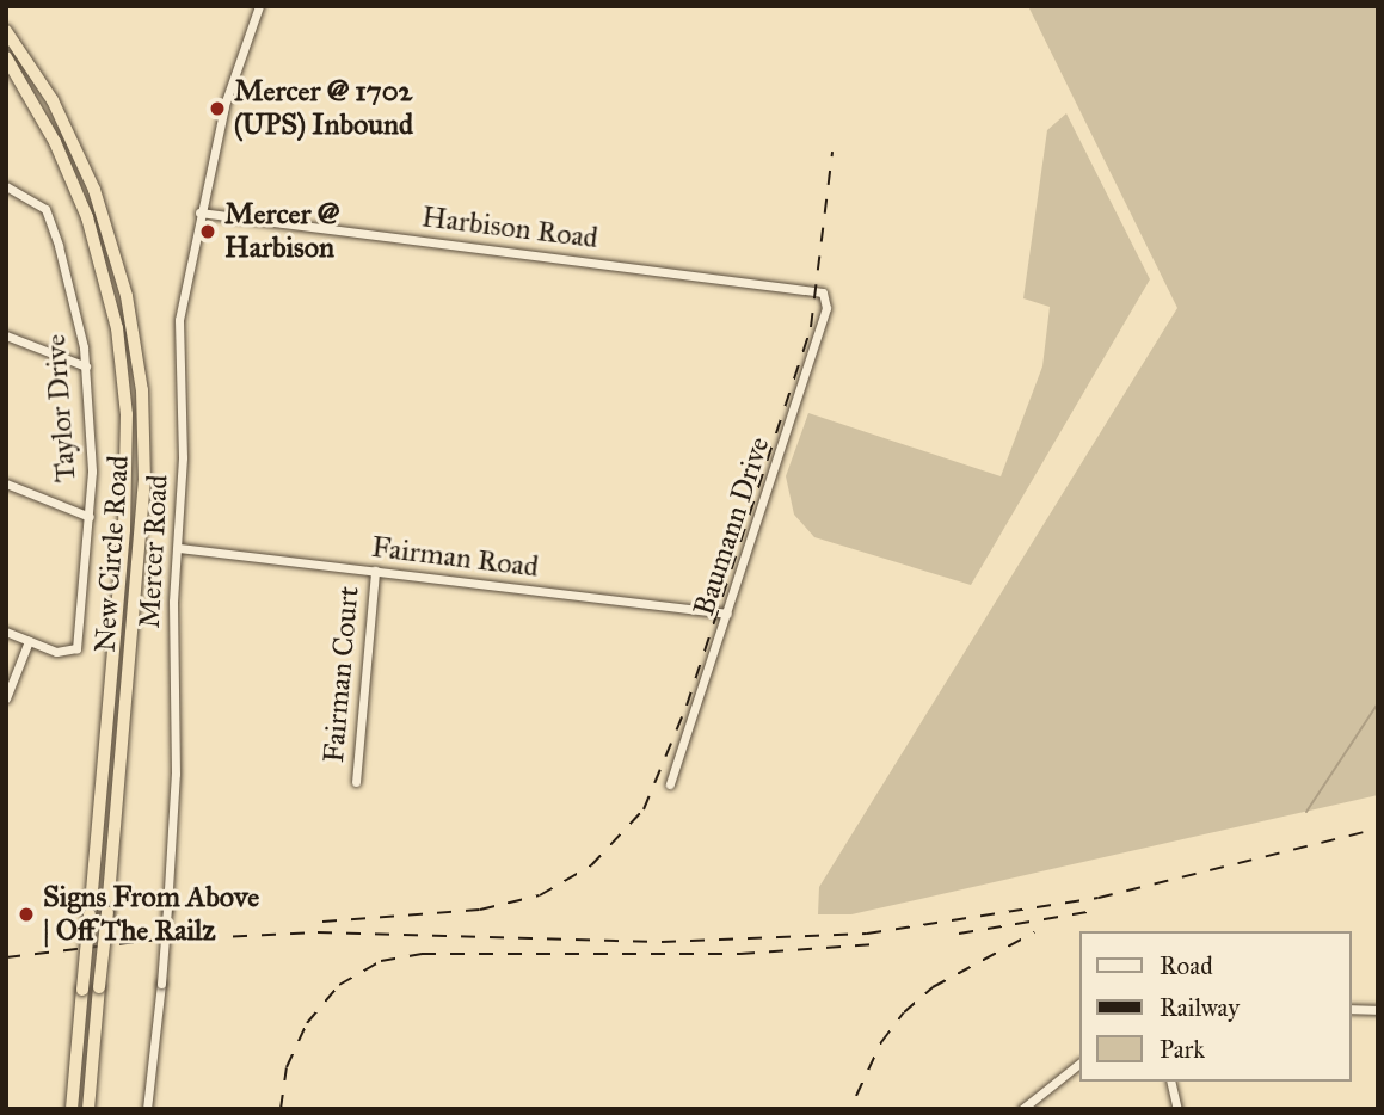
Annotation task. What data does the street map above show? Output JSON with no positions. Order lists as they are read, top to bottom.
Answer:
{
  "streets": {
    "highway": ["New Circle Road"],
    "street": [
      "Harbison Road",
      "Taylor Drive",
      "Baumann Drive",
      "Mercer Road",
      "Fairman Road",
      "Fairman Court"
    ]
  },
  "crossings": [
    ["Harbison Road", "Baumann Drive"],
    ["Harbison Road", "Mercer Road"],
    ["Baumann Drive", "Fairman Road"],
    ["Mercer Road", "Fairman Road"],
    ["Fairman Road", "Fairman Court"]
  ],
  "places": ["Mercer @ 1702 (UPS) Inbound", "Mercer @ Harbison", "Signs From Above | Off The Railz"],
  "legend": ["Road", "Railway", "Park"]
}
